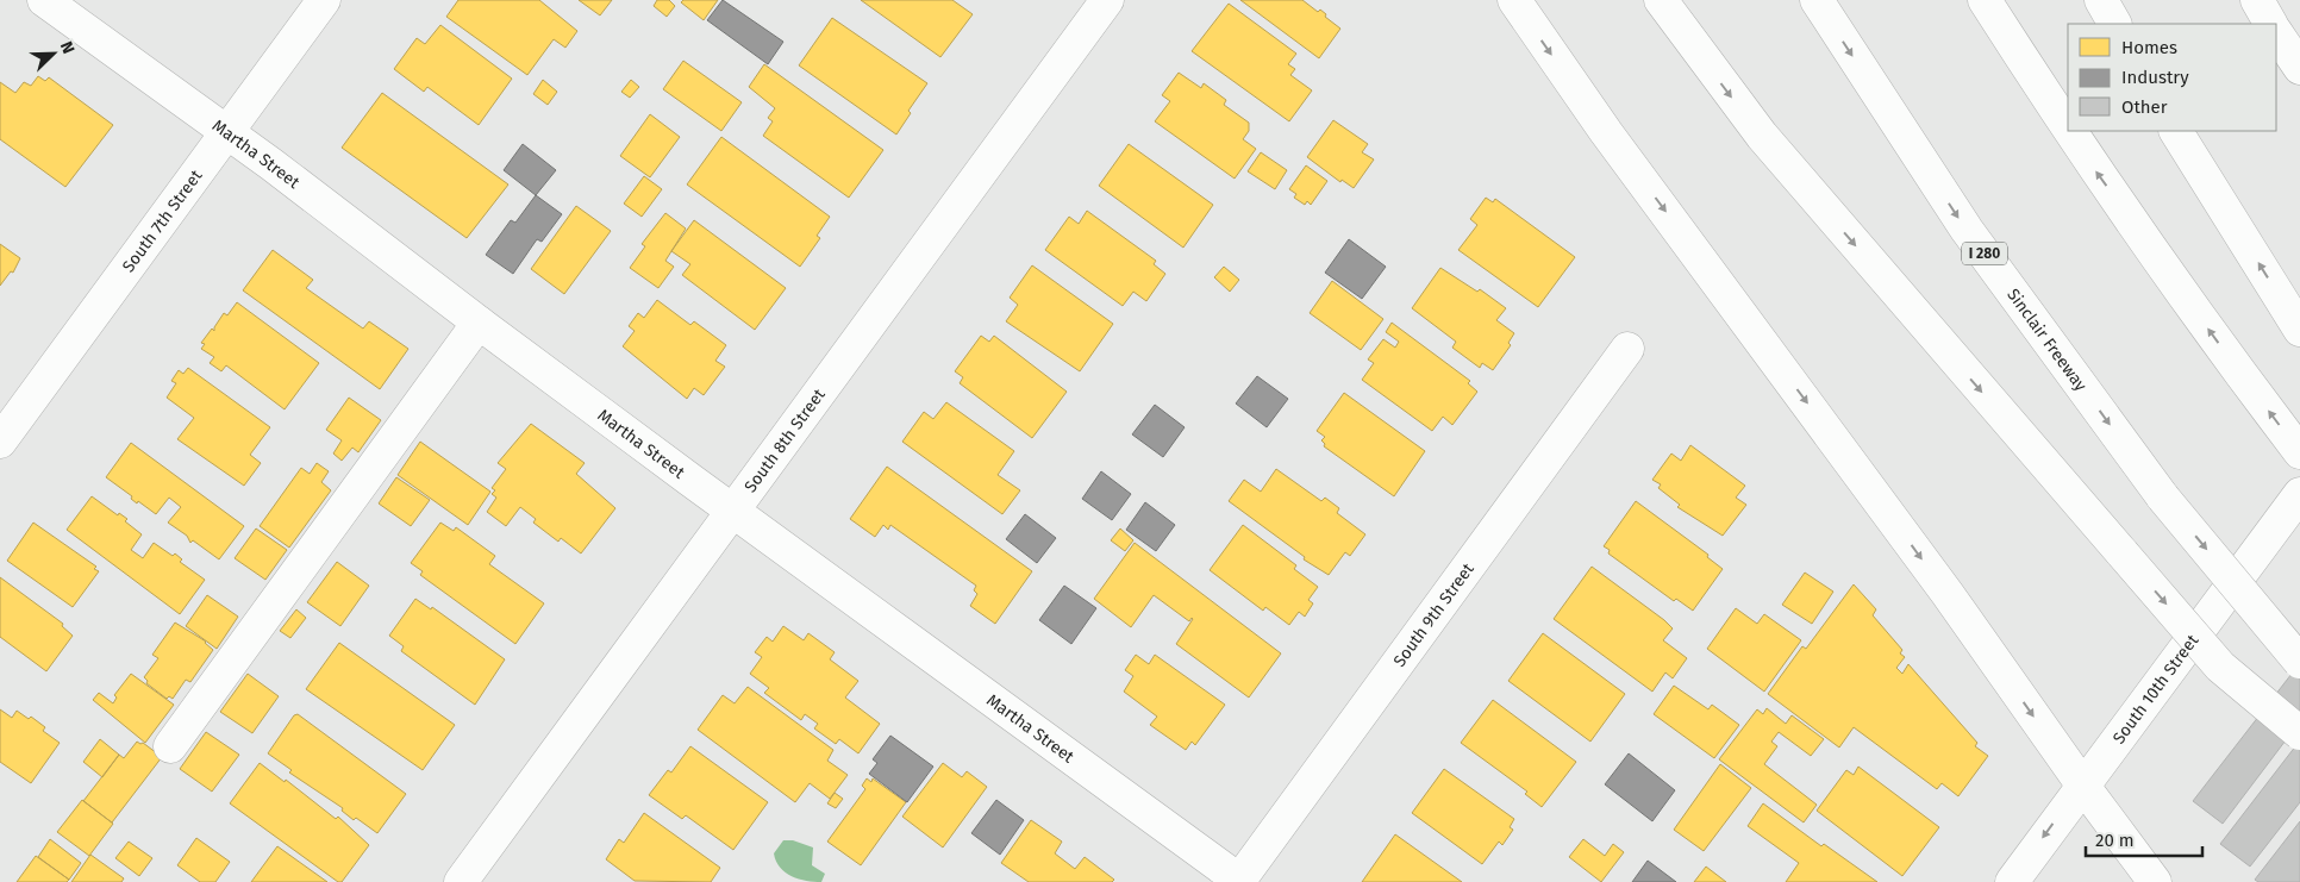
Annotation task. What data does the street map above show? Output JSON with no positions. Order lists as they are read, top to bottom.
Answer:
{
  "streets": {
    "main road": [
      "Martha Street",
      "South 7th Street",
      "I 280",
      "Sinclair Freeway",
      "South 8th Street",
      "South 9th Street",
      "South 10th Street"
    ]
  },
  "crossings": [
    ["Martha Street", "South 7th Street"],
    ["Martha Street", "South 8th Street"],
    ["Martha Street", "South 9th Street"]
  ],
  "legend": ["Homes", "Industry", "Other"],
  "scale_bar": "20 m",
  "north": "top right"
}
